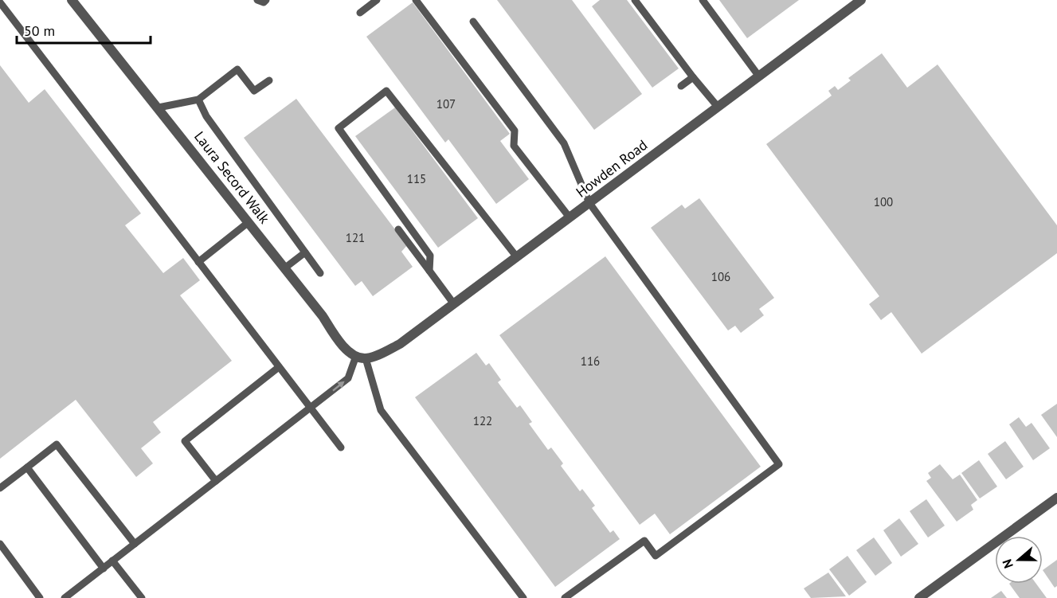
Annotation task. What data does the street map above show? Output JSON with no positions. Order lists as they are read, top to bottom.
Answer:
{
  "streets": {
    "street": ["Howden Road", "Laura Secord Walk"]
  },
  "crossings": [
    ["Howden Road", "Laura Secord Walk"]
  ],
  "house_numbers": [
    "107",
    "115",
    "100",
    "121",
    "106",
    "116",
    "122"
  ],
  "scale_bar": "50 m",
  "north": "left"
}
